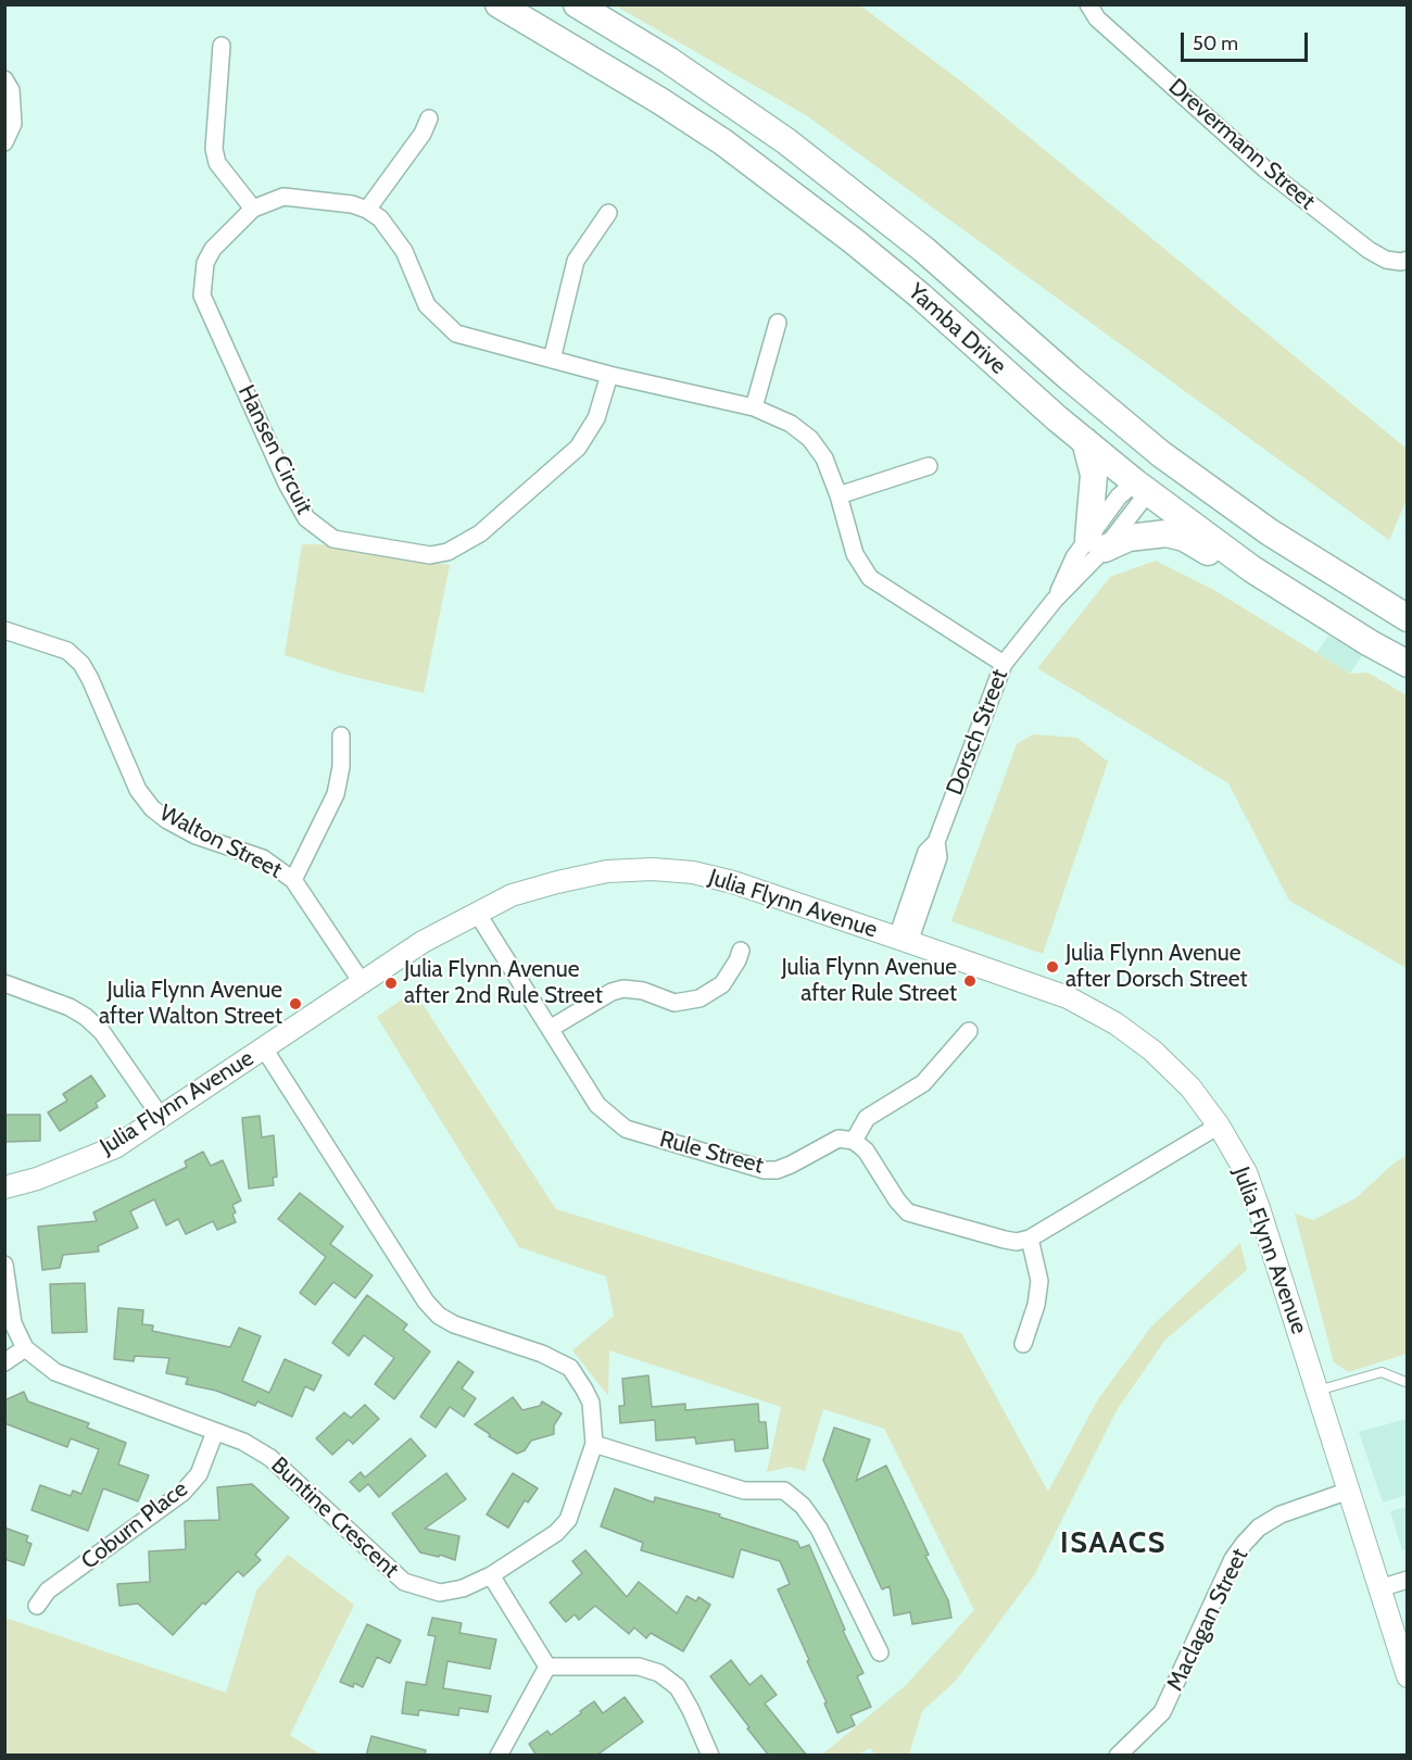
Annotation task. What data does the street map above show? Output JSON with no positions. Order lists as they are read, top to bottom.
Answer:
{
  "streets": {
    "main road": ["Yamba Drive"],
    "street": [
      "Drevermann Street",
      "Hansen Circuit",
      "Dorsch Street",
      "Walton Street",
      "Julia Flynn Avenue",
      "Rule Street",
      "Buntine Crescent",
      "Coburn Place",
      "Maclagan Street"
    ]
  },
  "crossings": [
    ["Yamba Drive", "Dorsch Street"],
    ["Dorsch Street", "Julia Flynn Avenue"],
    ["Walton Street", "Julia Flynn Avenue"],
    ["Julia Flynn Avenue", "Rule Street"],
    ["Julia Flynn Avenue", "Buntine Crescent"],
    ["Julia Flynn Avenue", "Maclagan Street"],
    ["Buntine Crescent", "Coburn Place"]
  ],
  "districts": ["ISAACS"],
  "places": [
    "Julia Flynn Avenue after Dorsch Street",
    "Julia Flynn Avenue after Rule Street",
    "Julia Flynn Avenue after 2nd Rule Street",
    "Julia Flynn Avenue after Walton Street"
  ],
  "scale_bar": "50 m"
}
